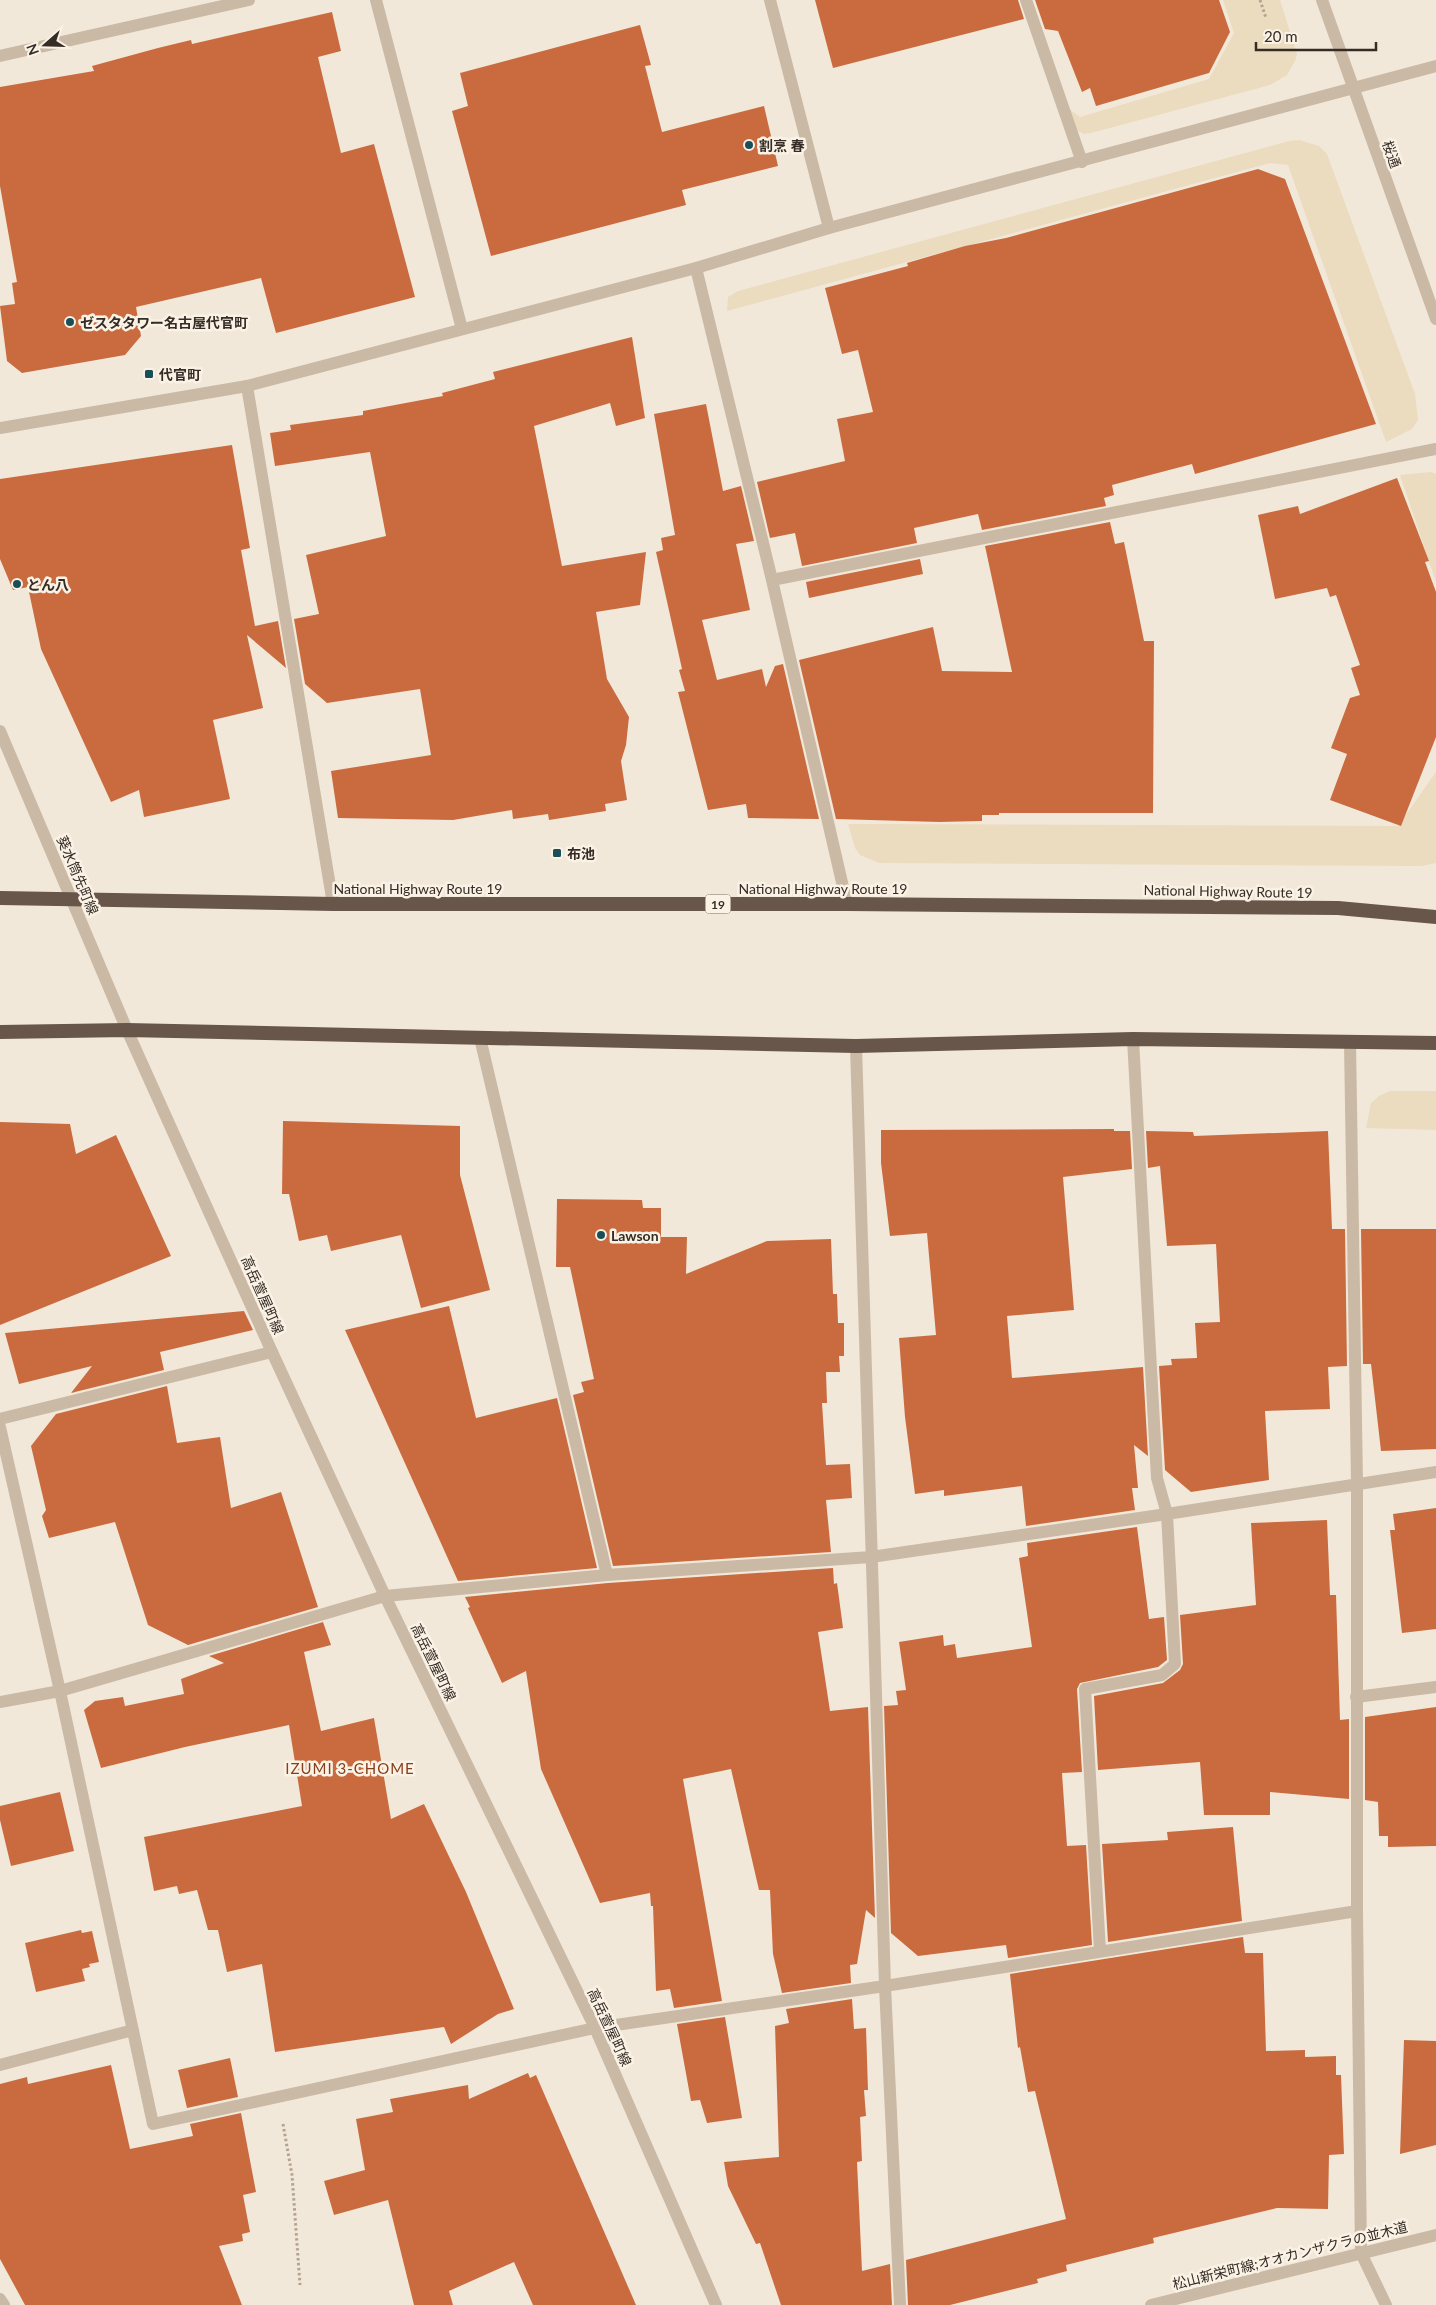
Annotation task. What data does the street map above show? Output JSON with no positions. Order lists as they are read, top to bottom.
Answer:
{
  "streets": {
    "highway": ["National Highway Route 19", "19"],
    "street": [
      "桜通",
      "葵水筒先町線",
      "高岳萱屋町線",
      "松山新栄町線;オオカンザクラの並木道"
    ]
  },
  "crossings": [
    ["葵水筒先町線", "National Highway Route 19"],
    ["葵水筒先町線", "高岳萱屋町線"]
  ],
  "districts": ["IZUMI 3-CHOME"],
  "places": {
    "other": [
      "割烹 春",
      "ゼスタタワー名古屋代官町",
      "とん八",
      "Lawson"
    ],
    "transit": ["代官町", "布池"]
  },
  "scale_bar": "20 m",
  "north": "left"
}
